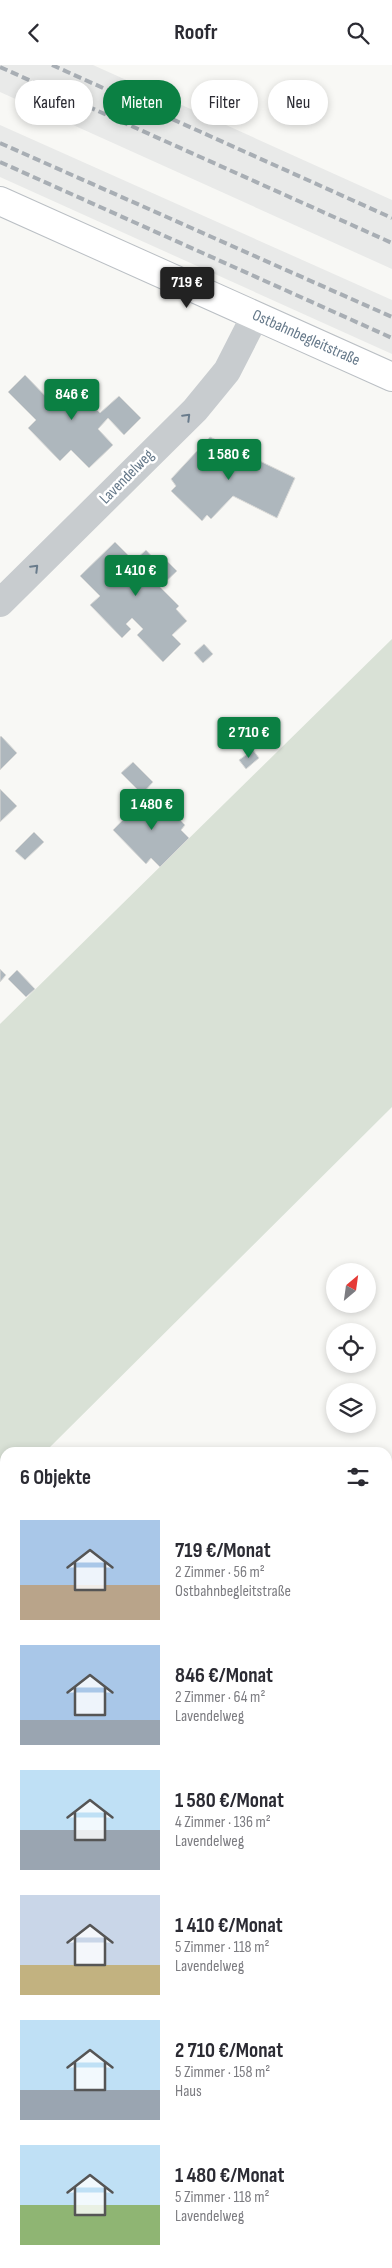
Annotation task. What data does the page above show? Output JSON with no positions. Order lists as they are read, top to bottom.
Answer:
{
  "streets": {
    "street": ["Ostbahnbegleitstraße", "Lavendelweg"]
  },
  "crossings": [
    ["Ostbahnbegleitstraße", "Lavendelweg"]
  ],
  "one_way": ["Lavendelweg"],
  "north": "top right",
  "page": {
    "header": "Roofr",
    "chip": [
      "Kaufen",
      "Mieten",
      "Filter",
      "Neu"
    ],
    "price": [
      "719 €",
      "846 €",
      "1 580 €",
      "1 410 €",
      "2 710 €",
      "1 480 €"
    ],
    "heading": "6 Objekte",
    "list": [
      {
        "name": "719 €/Monat",
        "note": "2 Zimmer · 56 m² · Ostbahnbegleitstraße"
      },
      {
        "name": "846 €/Monat",
        "note": "2 Zimmer · 64 m² · Lavendelweg"
      },
      {
        "name": "1 580 €/Monat",
        "note": "4 Zimmer · 136 m² · Lavendelweg"
      },
      {
        "name": "1 410 €/Monat",
        "note": "5 Zimmer · 118 m² · Lavendelweg"
      },
      {
        "name": "2 710 €/Monat",
        "note": "5 Zimmer · 158 m² · Haus"
      },
      {
        "name": "1 480 €/Monat",
        "note": "5 Zimmer · 118 m² · Lavendelweg"
      }
    ]
  }
}
